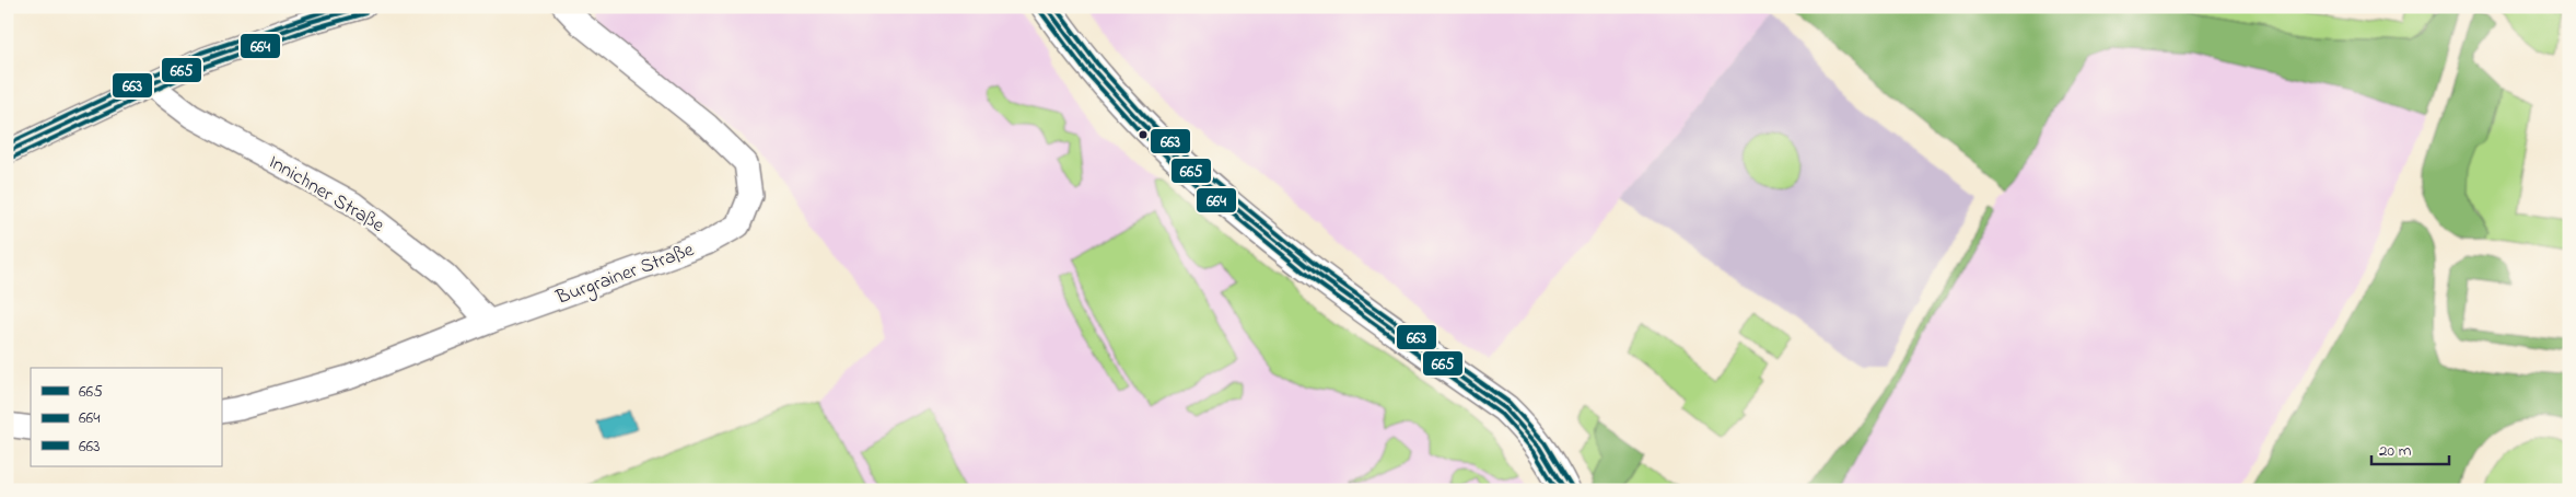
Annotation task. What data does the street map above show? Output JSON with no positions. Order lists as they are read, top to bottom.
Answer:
{
  "streets": {
    "street": ["Innichner Straße", "Burgrainer Straße"]
  },
  "crossings": [
    ["Innichner Straße", "Burgrainer Straße"]
  ],
  "lines": ["transit line 665", "transit line 663", "transit line 664"],
  "legend": ["665", "664", "663"],
  "scale_bar": "20 m"
}
